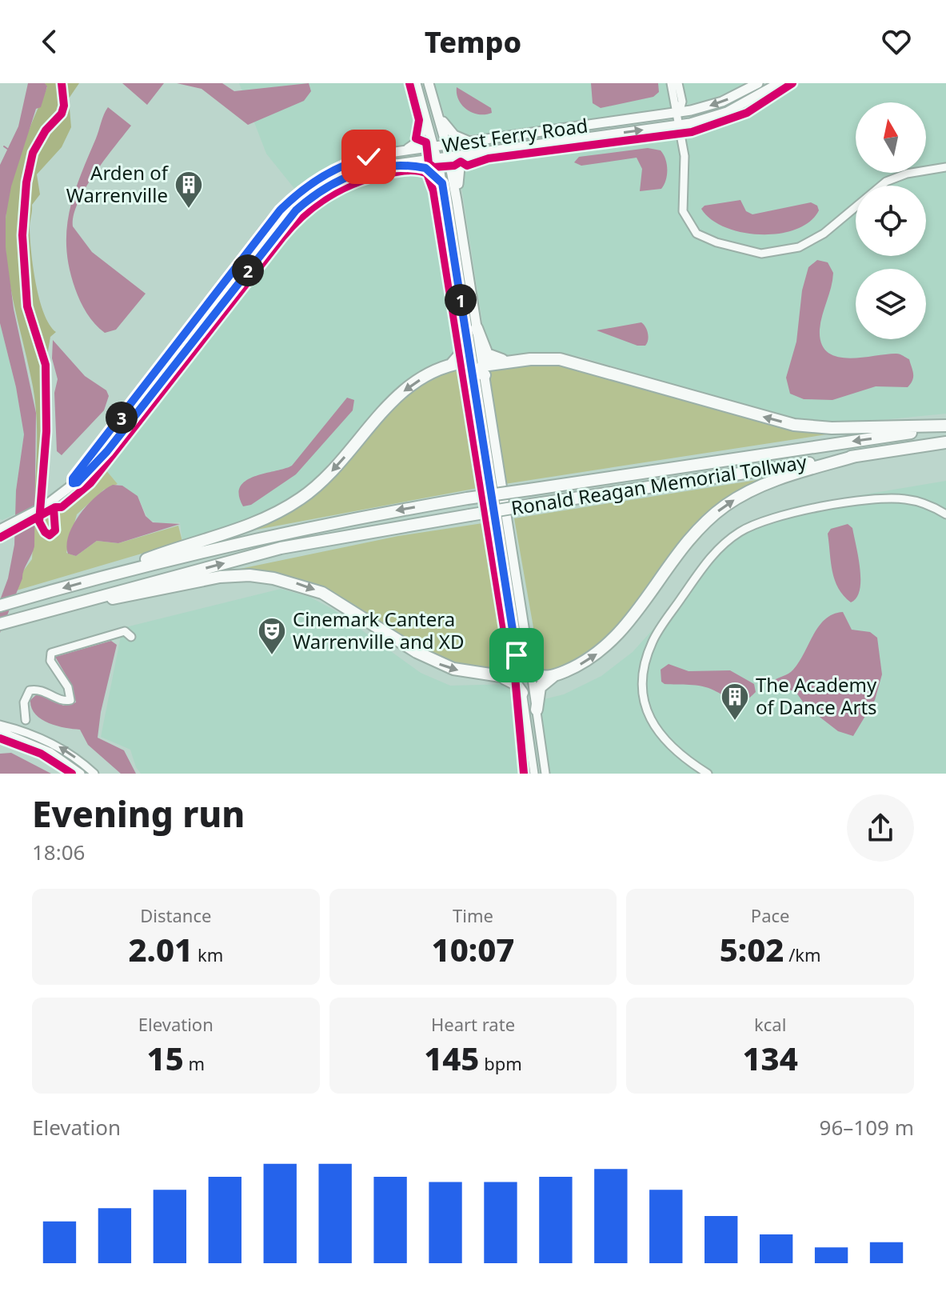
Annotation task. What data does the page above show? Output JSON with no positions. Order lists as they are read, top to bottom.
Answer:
{
  "streets": {
    "highway": ["Ronald Reagan Memorial Tollway"],
    "main road": ["West Ferry Road"]
  },
  "places": {
    "building": ["Arden of Warrenville", "The Academy of Dance Arts"],
    "theatre": ["Cinemark Cantera Warrenville and XD"]
  },
  "north": "top",
  "page": {
    "header": "Tempo",
    "pins": ["2", "1", "3"],
    "heading": ["Evening run", "18:06"],
    "stats": [
      ["Distance", "2.01 km"],
      ["Time", "10:07"],
      ["Pace", "5:02 /km"],
      ["Elevation", "15 m"],
      ["Heart rate", "145 bpm"],
      ["kcal", "134"]
    ],
    "chart": ["Elevation", "96–109 m"]
  }
}
